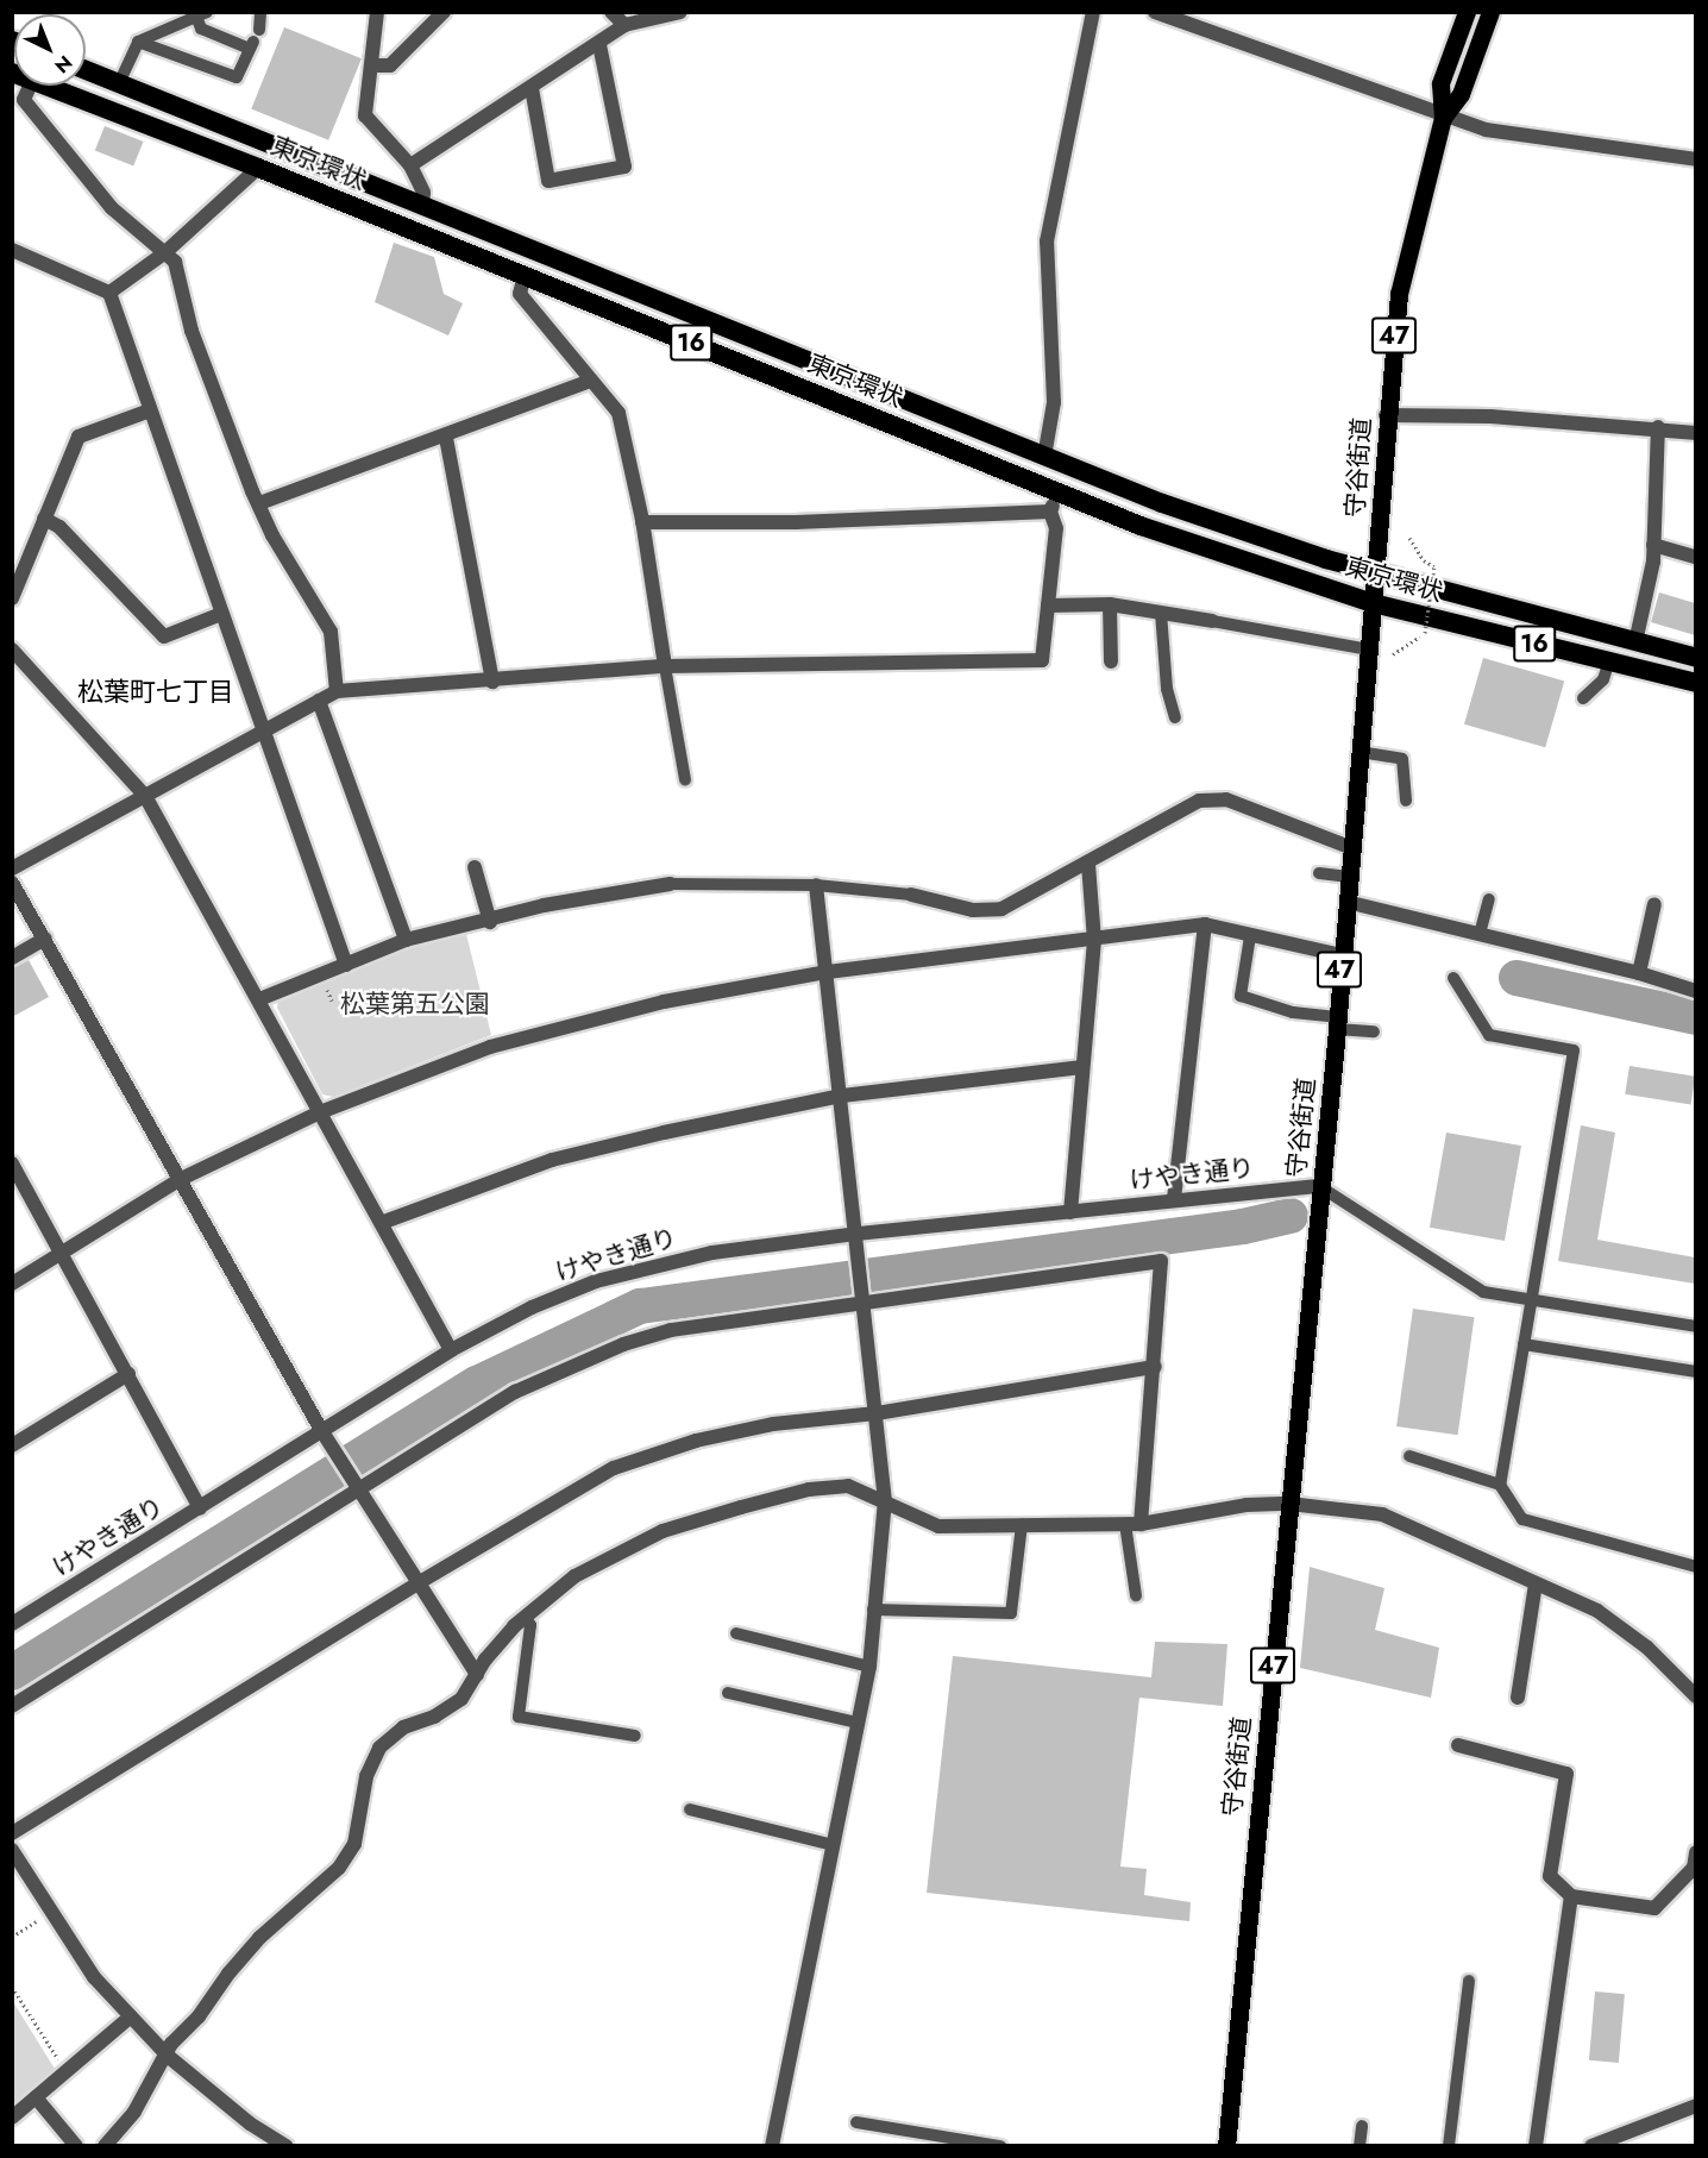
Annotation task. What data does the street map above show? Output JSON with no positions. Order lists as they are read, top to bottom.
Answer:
{
  "streets": {
    "highway": ["東京環状", "16"],
    "main road": ["47", "守谷街道"],
    "street": ["けやき通り"]
  },
  "crossings": [
    ["東京環状", "守谷街道"],
    ["守谷街道", "けやき通り"]
  ],
  "districts": ["松葉町七丁目"],
  "parks": ["松葉第五公園"],
  "north": "bottom right"
}
